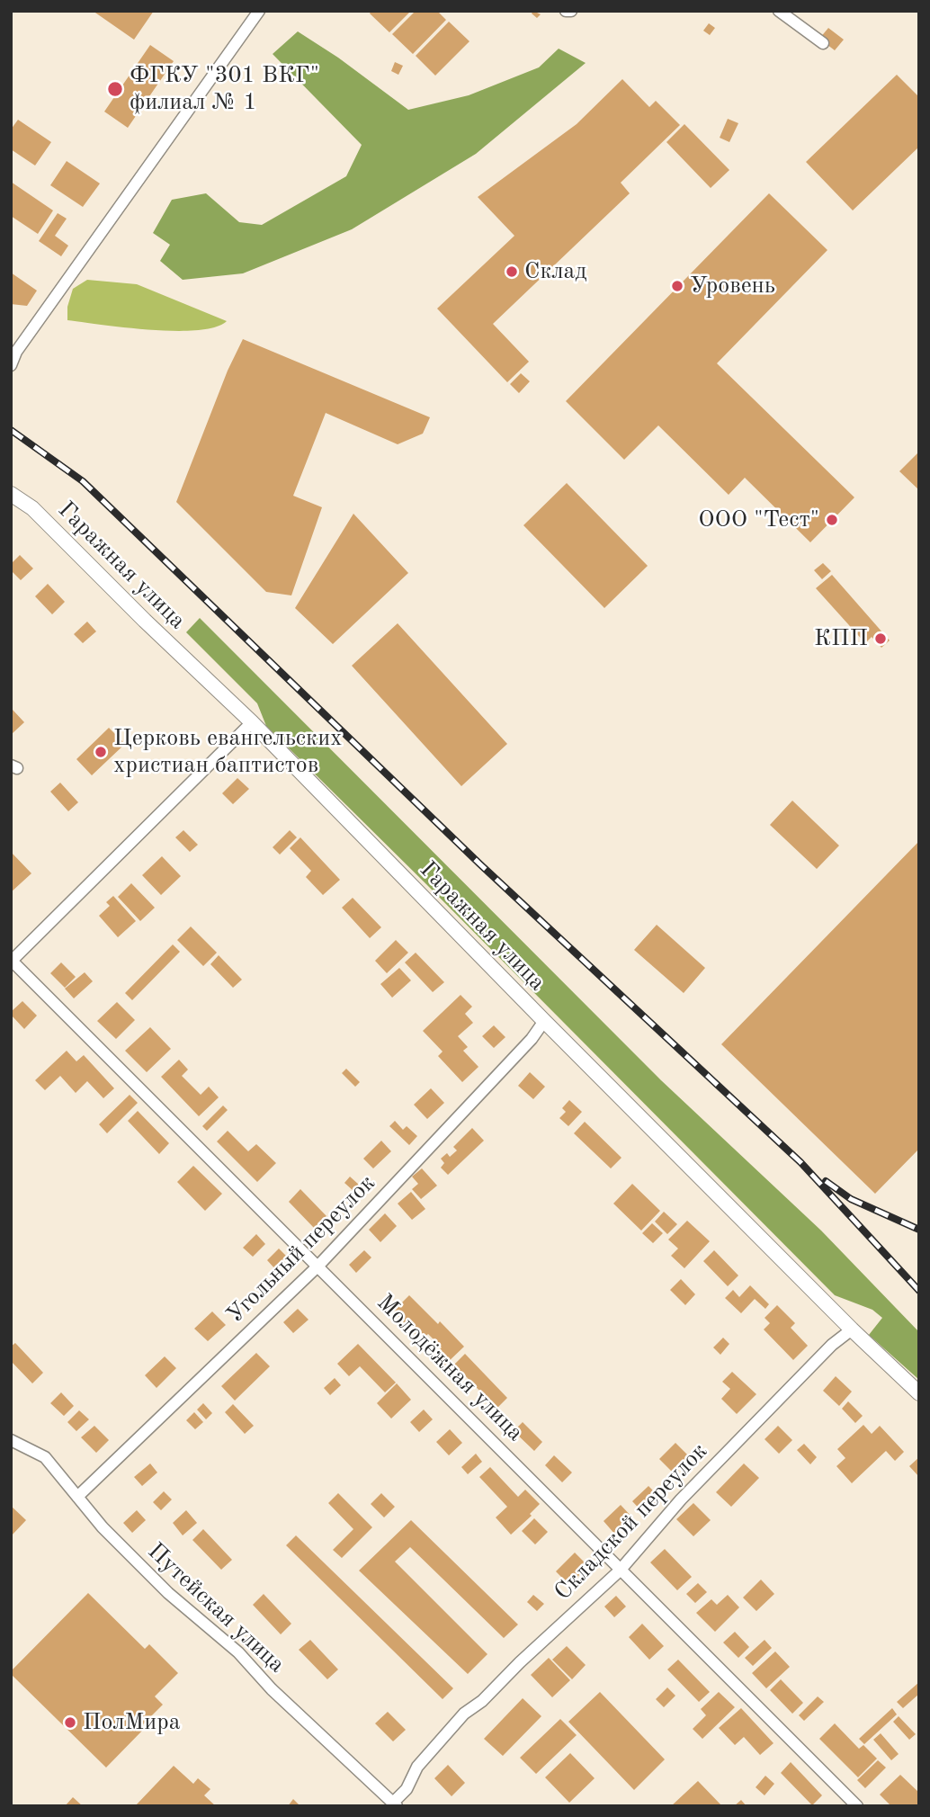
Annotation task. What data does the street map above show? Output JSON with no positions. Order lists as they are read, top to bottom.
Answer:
{
  "streets": {
    "street": [
      "Гаражная улица",
      "Угольный переулок",
      "Молодёжная улица",
      "Складской переулок",
      "Путейская улица"
    ]
  },
  "crossings": [
    ["Гаражная улица", "Угольный переулок"],
    ["Гаражная улица", "Складской переулок"],
    ["Угольный переулок", "Молодёжная улица"],
    ["Угольный переулок", "Путейская улица"],
    ["Молодёжная улица", "Складской переулок"],
    ["Складской переулок", "Путейская улица"]
  ],
  "places": [
    "ФГКУ \"301 ВКГ\" филиал № 1",
    "Склад",
    "Уровень",
    "ООО \"Тест\"",
    "КПП",
    "Церковь евангельских христиан баптистов",
    "ПолМира"
  ]
}
